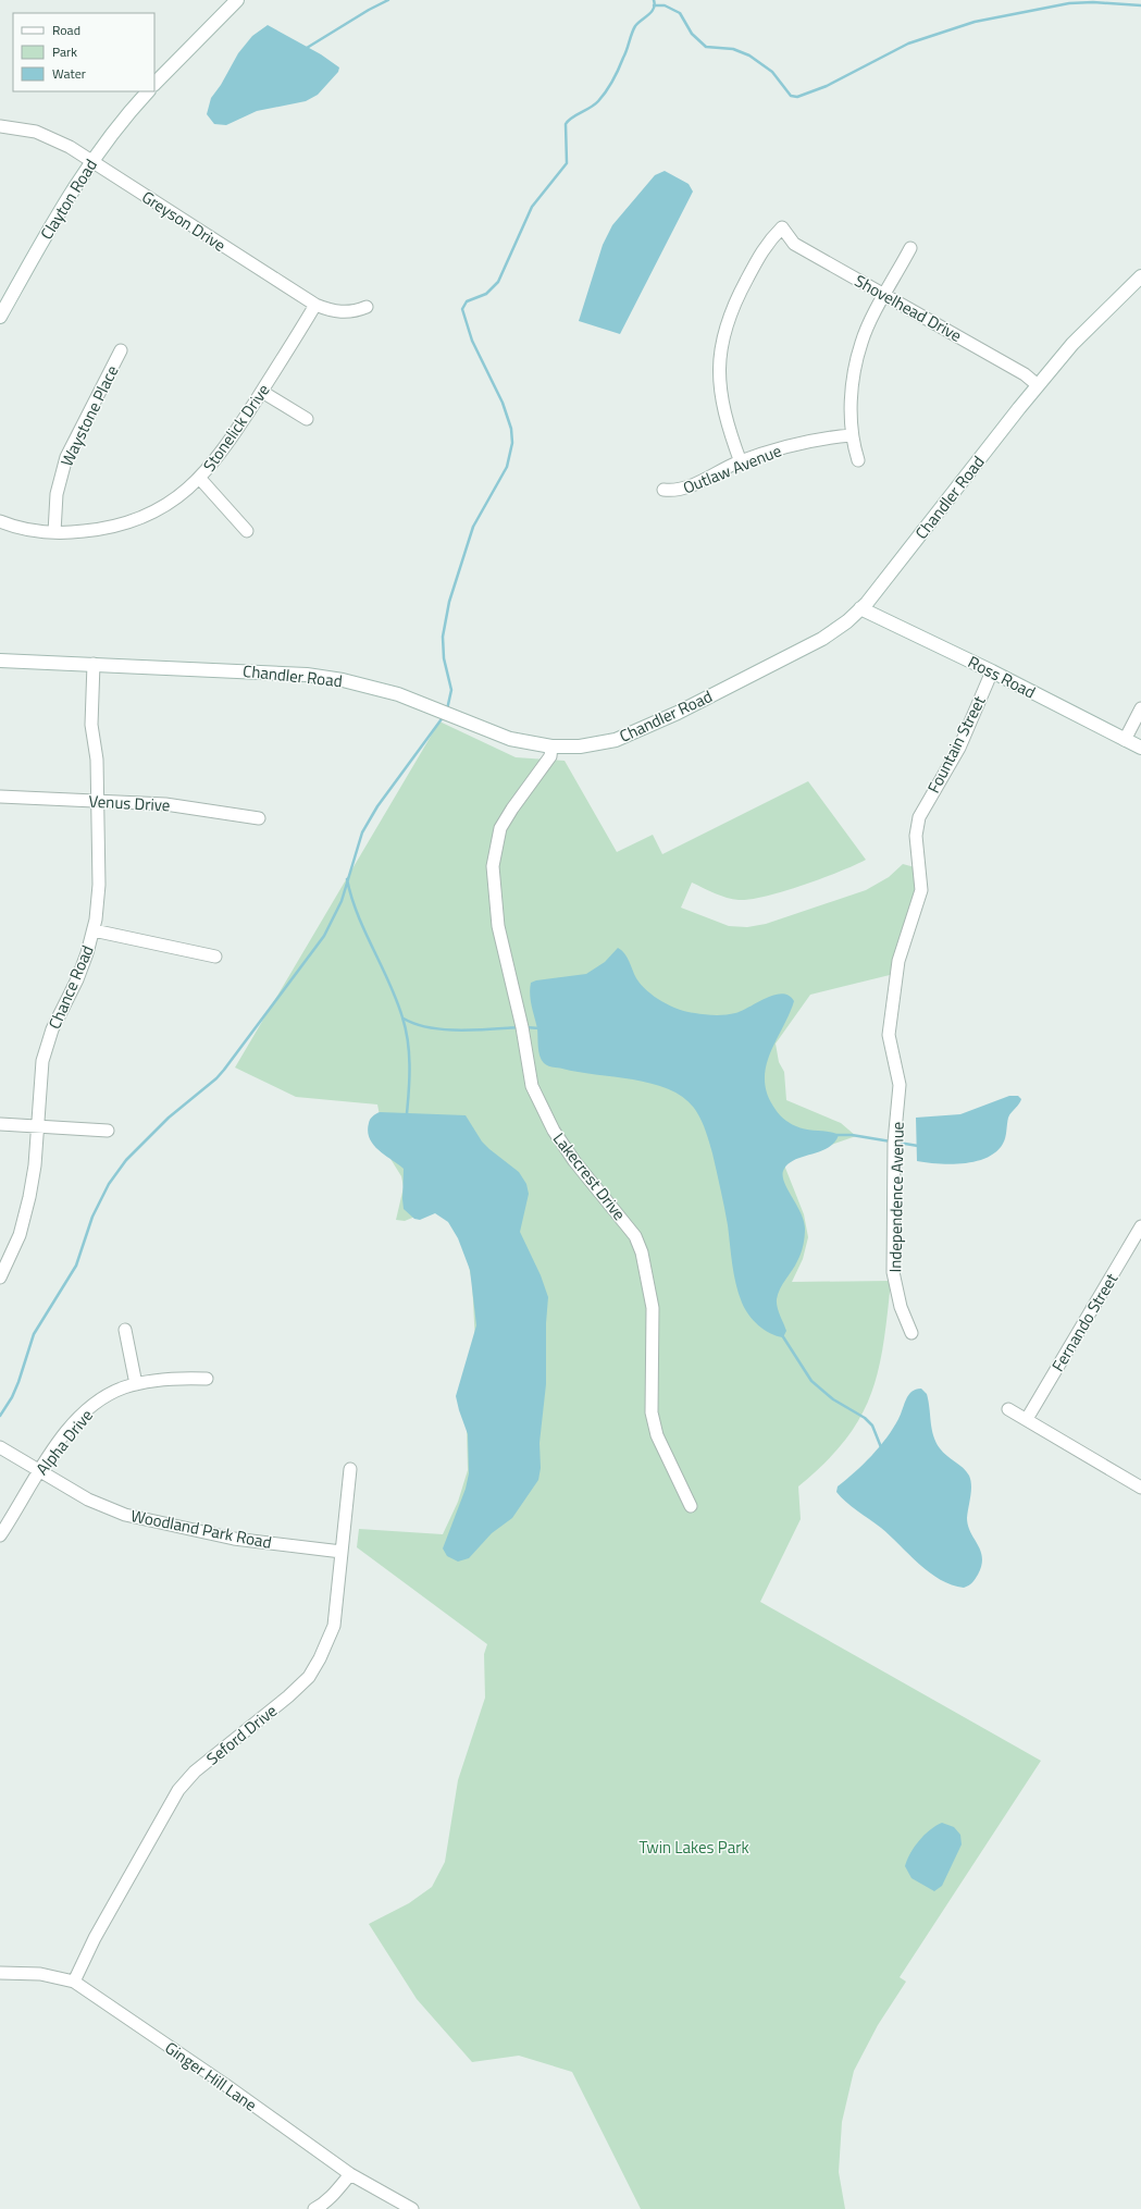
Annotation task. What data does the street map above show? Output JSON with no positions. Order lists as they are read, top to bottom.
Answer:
{
  "streets": {
    "street": [
      "Clayton Road",
      "Greyson Drive",
      "Shovelhead Drive",
      "Waystone Place",
      "Stonelick Drive",
      "Outlaw Avenue",
      "Chandler Road",
      "Ross Road",
      "Fountain Street",
      "Venus Drive",
      "Chance Road",
      "Lakecrest Drive",
      "Independence Avenue",
      "Fernando Street",
      "Alpha Drive",
      "Woodland Park Road",
      "Seford Drive",
      "Ginger Hill Lane"
    ]
  },
  "crossings": [
    ["Clayton Road", "Greyson Drive"],
    ["Greyson Drive", "Stonelick Drive"],
    ["Shovelhead Drive", "Outlaw Avenue"],
    ["Shovelhead Drive", "Chandler Road"],
    ["Waystone Place", "Stonelick Drive"],
    ["Chandler Road", "Ross Road"],
    ["Chandler Road", "Chance Road"],
    ["Chandler Road", "Lakecrest Drive"],
    ["Ross Road", "Fountain Street"],
    ["Fountain Street", "Independence Avenue"],
    ["Venus Drive", "Chance Road"],
    ["Alpha Drive", "Woodland Park Road"],
    ["Woodland Park Road", "Seford Drive"],
    ["Seford Drive", "Ginger Hill Lane"]
  ],
  "parks": ["Twin Lakes Park"],
  "legend": ["Road", "Park", "Water"]
}
